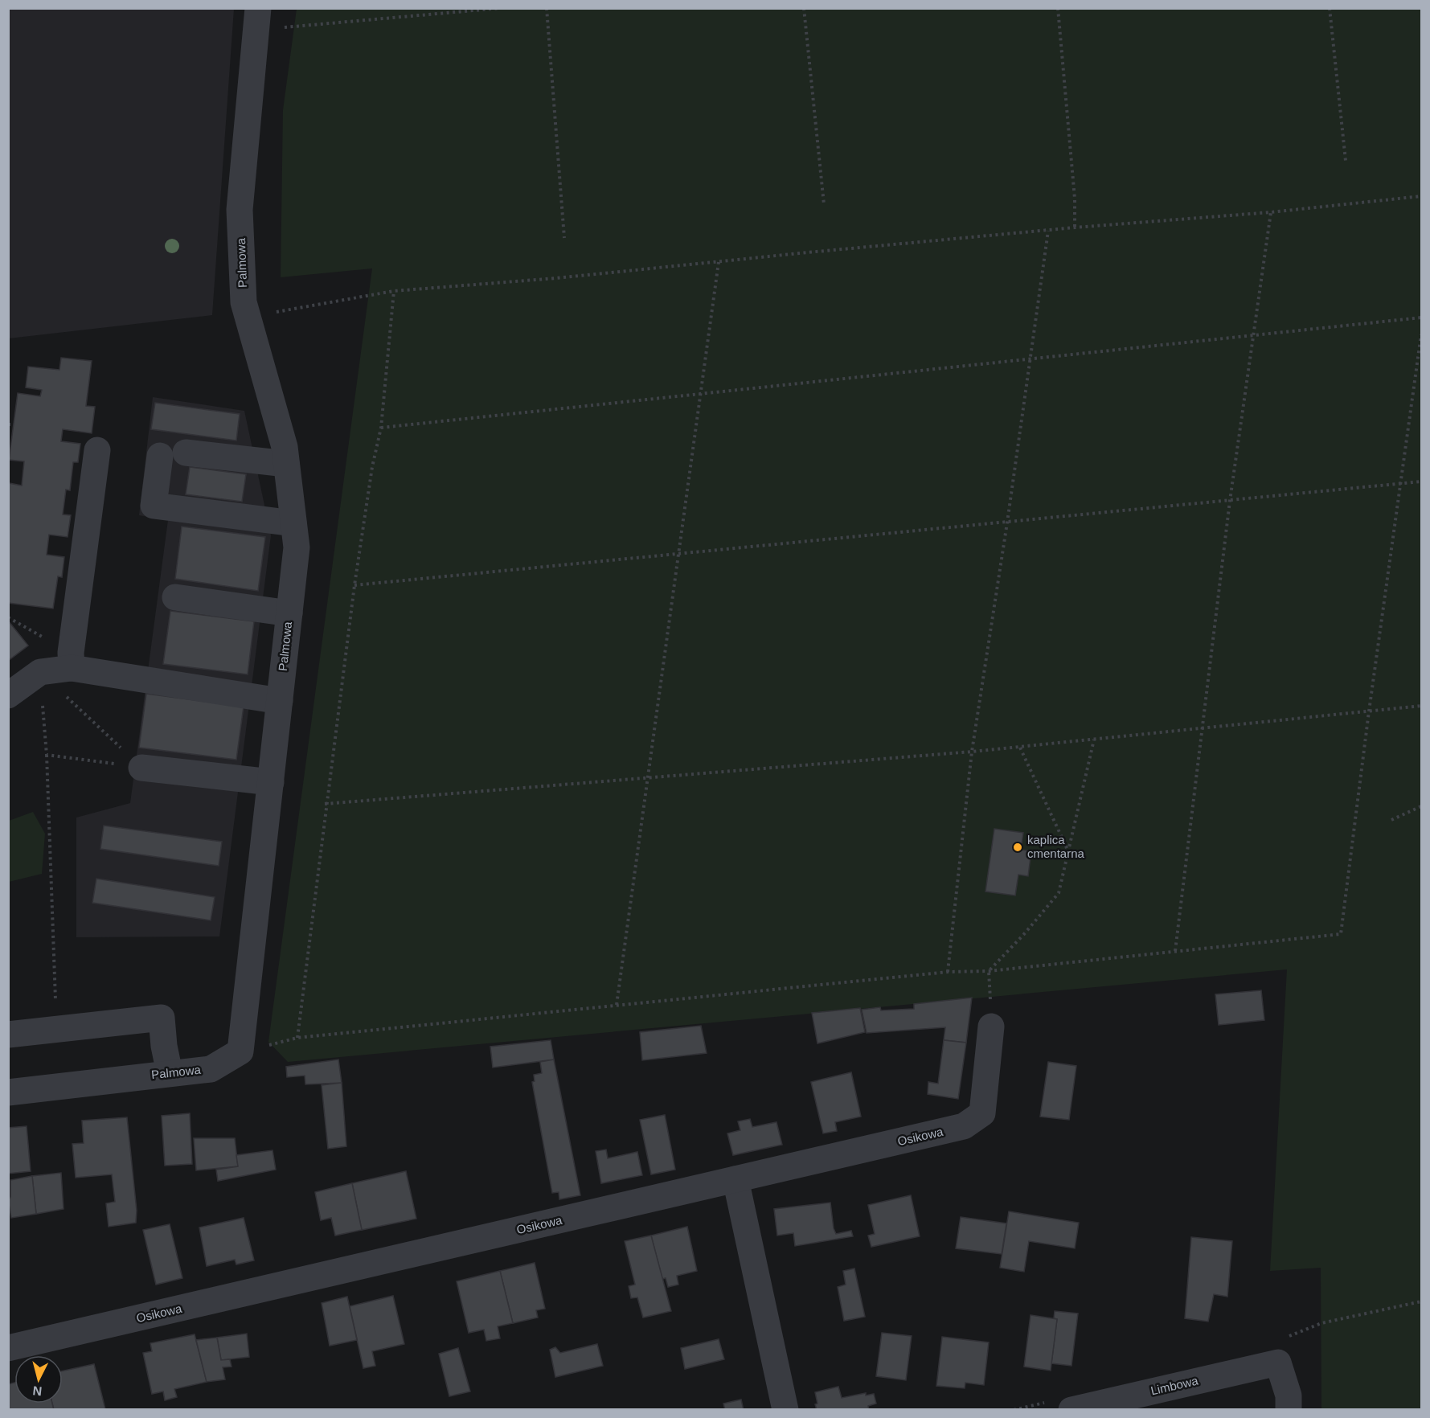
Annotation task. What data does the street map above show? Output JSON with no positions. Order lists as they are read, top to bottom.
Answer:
{
  "streets": {
    "street": ["Palmowa", "Osikowa", "Limbowa"]
  },
  "places": ["kaplica cmentarna"],
  "north": "bottom"
}
